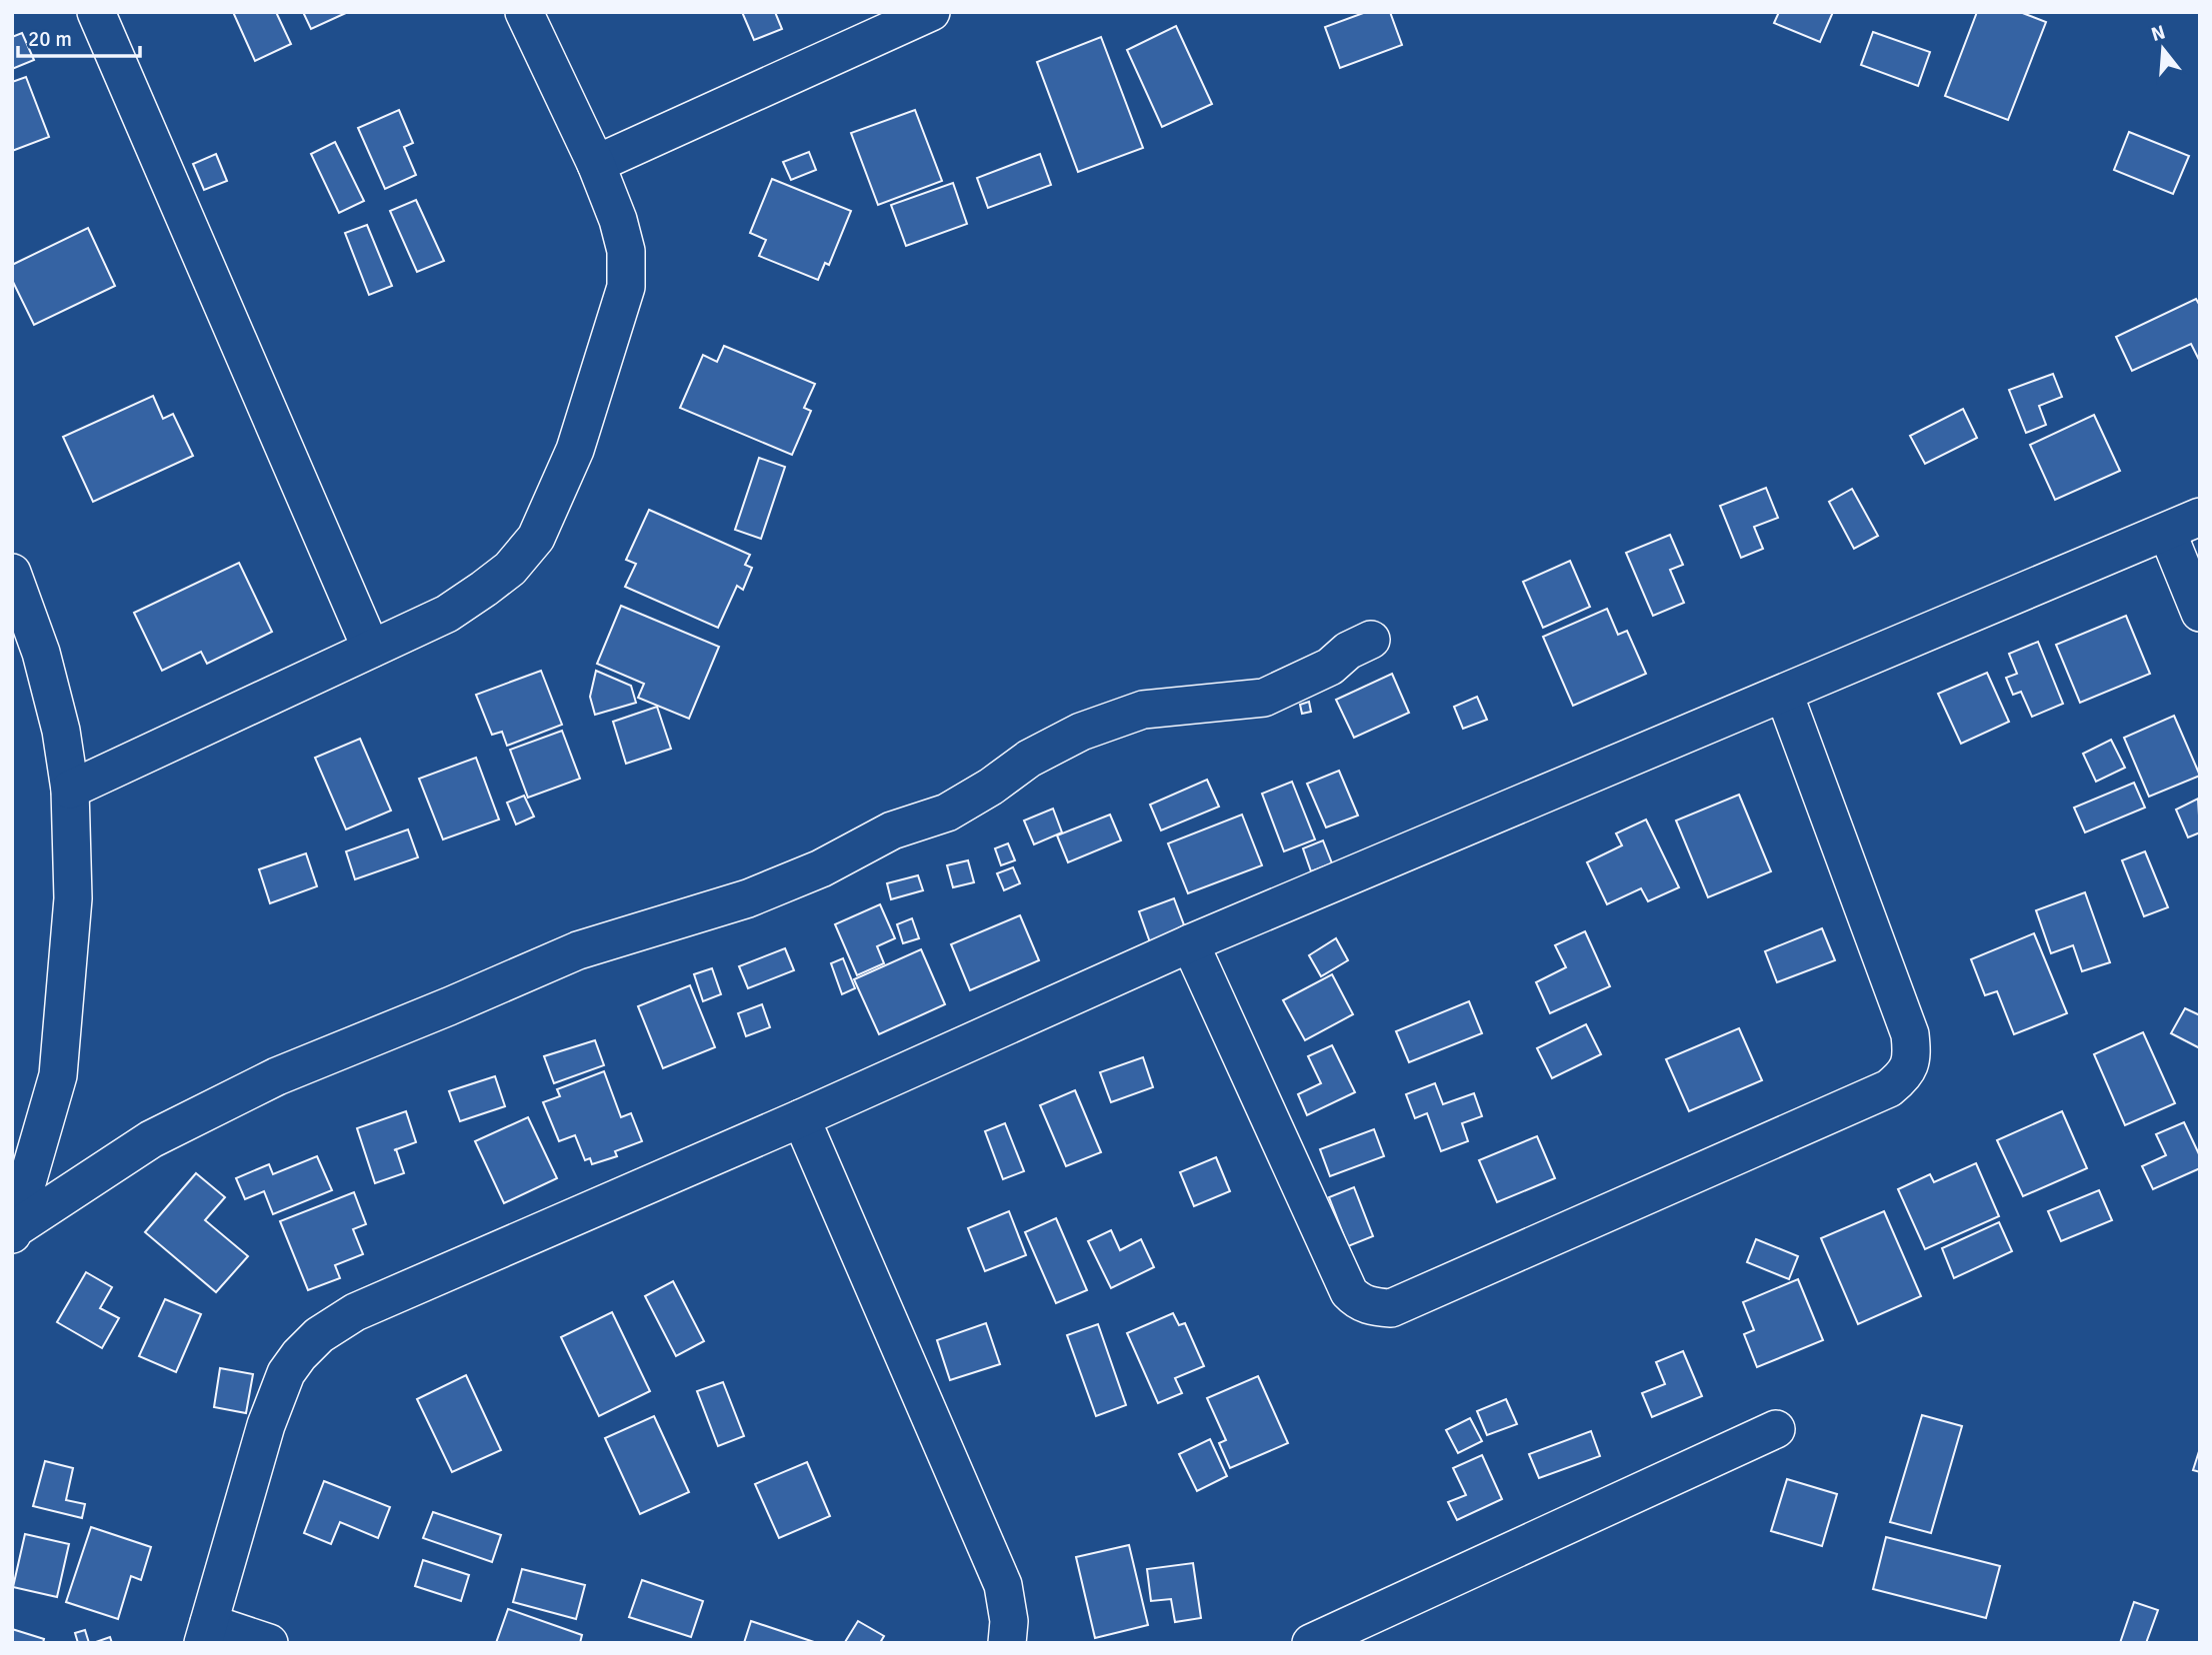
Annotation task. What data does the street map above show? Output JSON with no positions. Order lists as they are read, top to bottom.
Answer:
{
  "scale_bar": "20 m",
  "north": "top"
}
